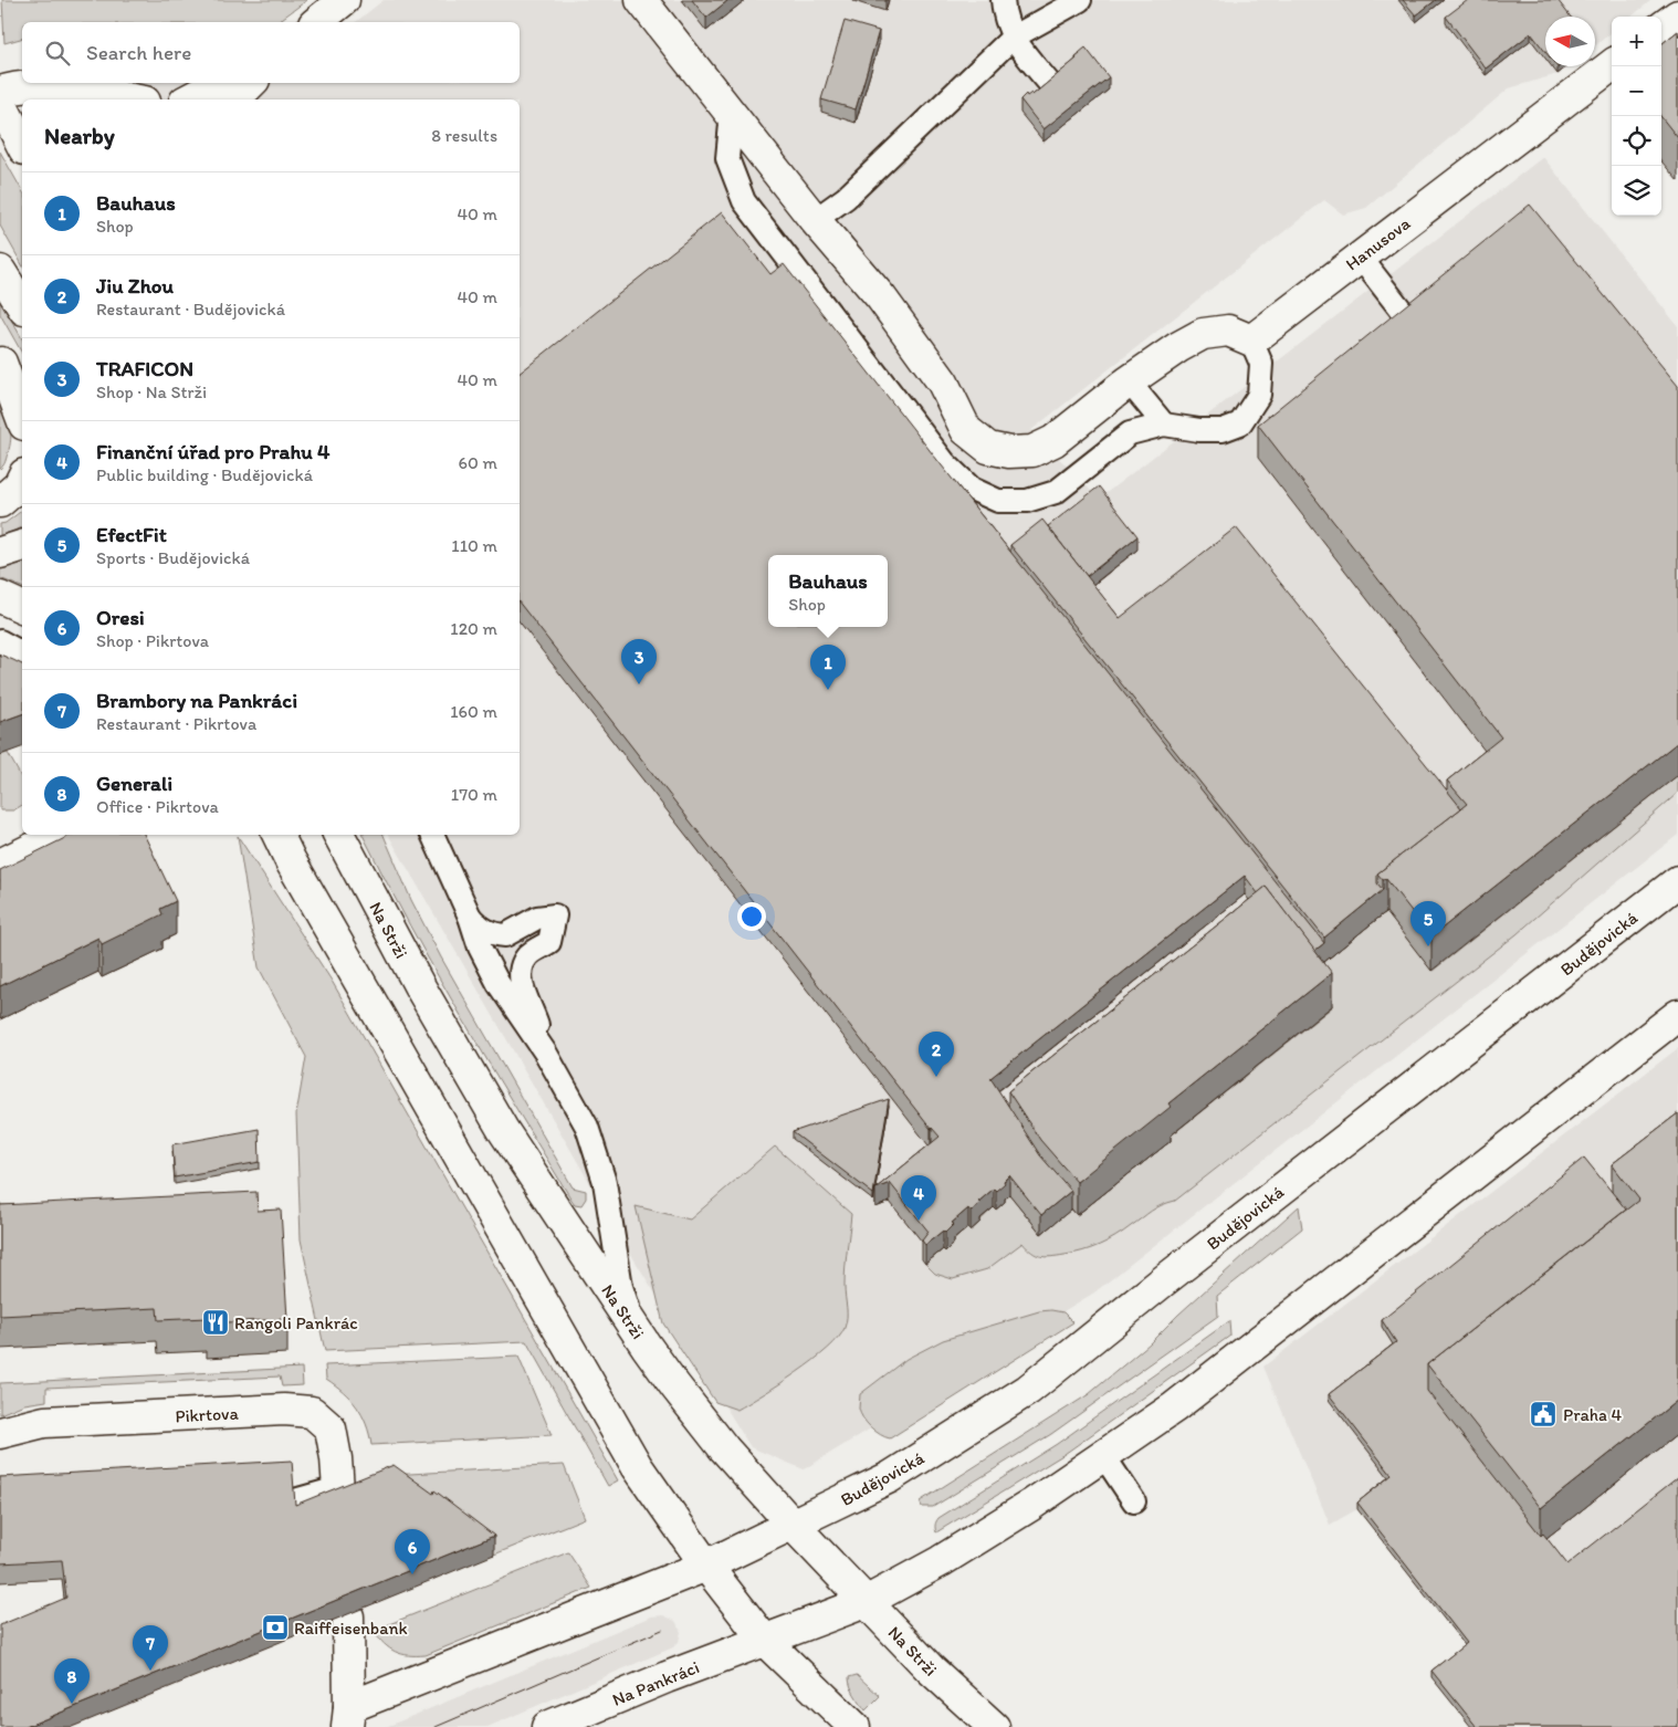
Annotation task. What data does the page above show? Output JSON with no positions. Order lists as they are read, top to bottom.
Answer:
{
  "streets": {
    "street": [
      "Hanusova",
      "Na Strži",
      "Budějovická",
      "Pikrtova",
      "Na Pankráci"
    ]
  },
  "crossings": [
    ["Na Strži", "Budějovická"],
    ["Na Strži", "Na Pankráci"]
  ],
  "places": {
    "restaurant": ["Rangoli Pankrác"],
    "public building": ["Praha 4"],
    "bank": ["Raiffeisenbank"]
  },
  "north": "left",
  "page": {
    "map_buttons": ["+", "−"],
    "search": "Search here",
    "heading": ["Nearby", "8 results"],
    "list": [
      {
        "mark": "1",
        "name": "Bauhaus",
        "note": "Shop",
        "value": "40 m"
      },
      {
        "mark": "2",
        "name": "Jiu Zhou",
        "note": "Restaurant · Budějovická",
        "value": "40 m"
      },
      {
        "mark": "3",
        "name": "TRAFICON",
        "note": "Shop · Na Strži",
        "value": "40 m"
      },
      {
        "mark": "4",
        "name": "Finanční úřad pro Prahu 4",
        "note": "Public building · Budějovická",
        "value": "60 m"
      },
      {
        "mark": "5",
        "name": "EfectFit",
        "note": "Sports · Budějovická",
        "value": "110 m"
      },
      {
        "mark": "6",
        "name": "Oresi",
        "note": "Shop · Pikrtova",
        "value": "120 m"
      },
      {
        "mark": "7",
        "name": "Brambory na Pankráci",
        "note": "Restaurant · Pikrtova",
        "value": "160 m"
      },
      {
        "mark": "8",
        "name": "Generali",
        "note": "Office · Pikrtova",
        "value": "170 m"
      }
    ],
    "popup": ["Bauhaus", "Shop"],
    "pins": [
      "3",
      "1",
      "5",
      "2",
      "4",
      "6",
      "7",
      "8"
    ]
  }
}
